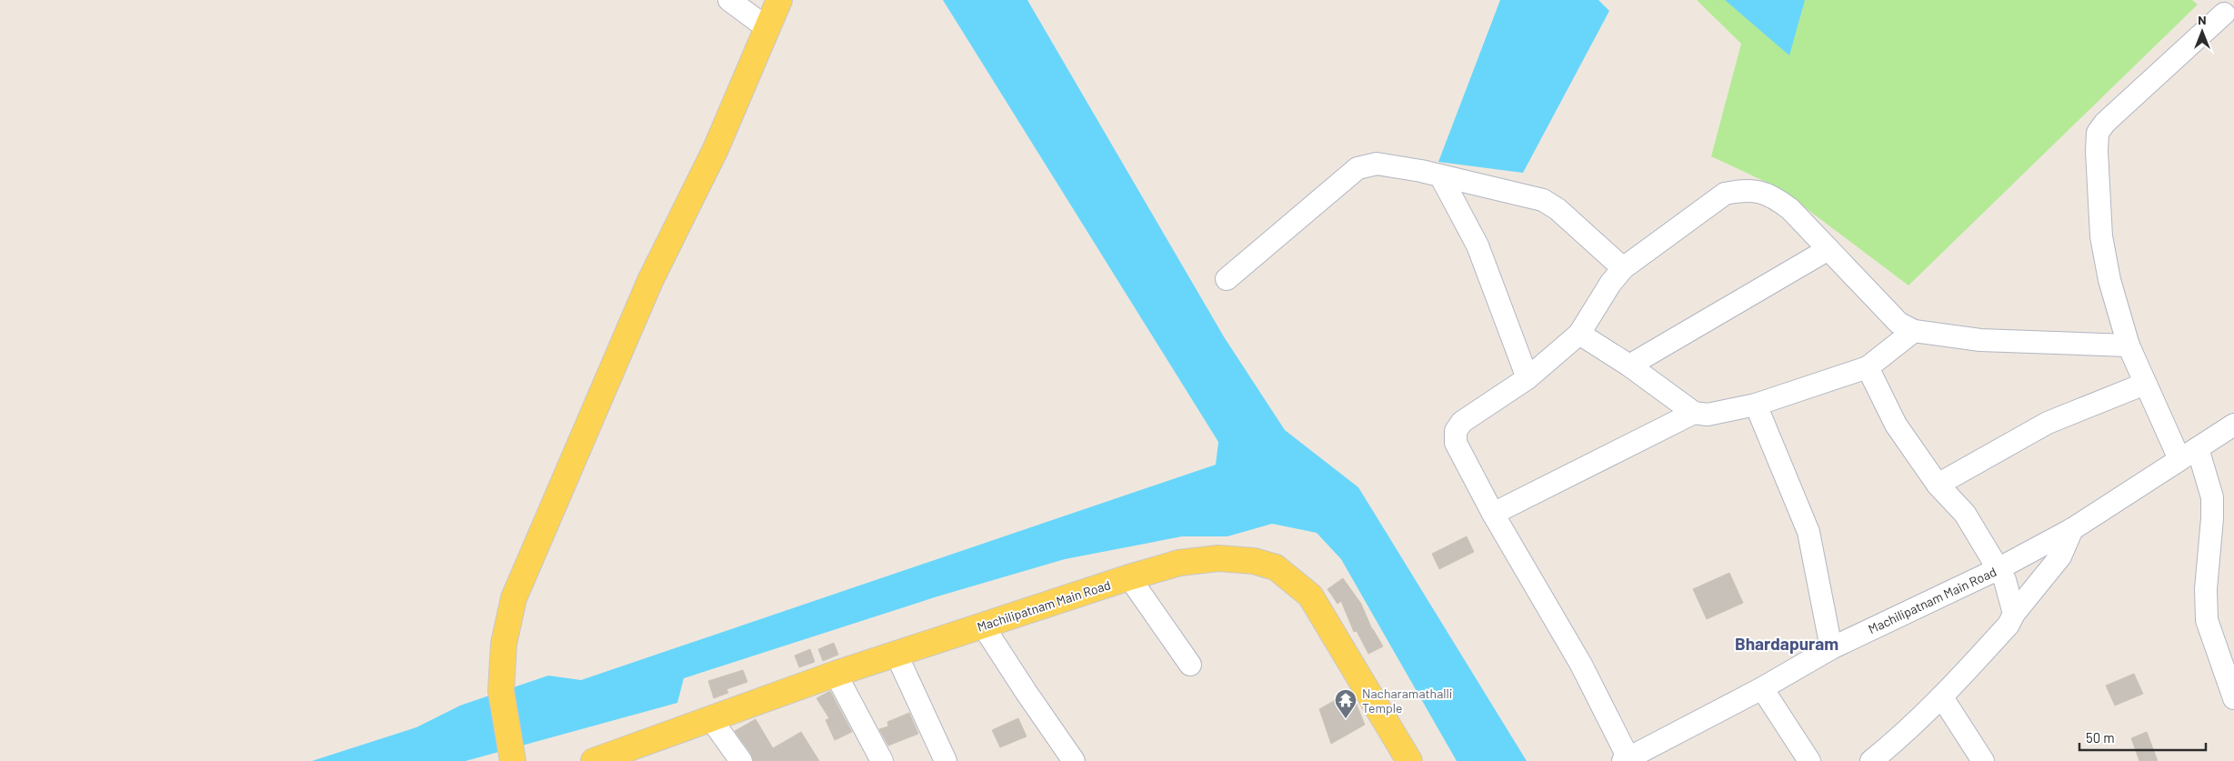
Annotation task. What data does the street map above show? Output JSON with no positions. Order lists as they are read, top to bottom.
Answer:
{
  "streets": {
    "main road": ["Machilipatnam Main Road"]
  },
  "districts": ["Bhardapuram"],
  "places": {
    "temple": ["Nacharamathalli Temple"]
  },
  "scale_bar": "50 m",
  "north": "top"
}
